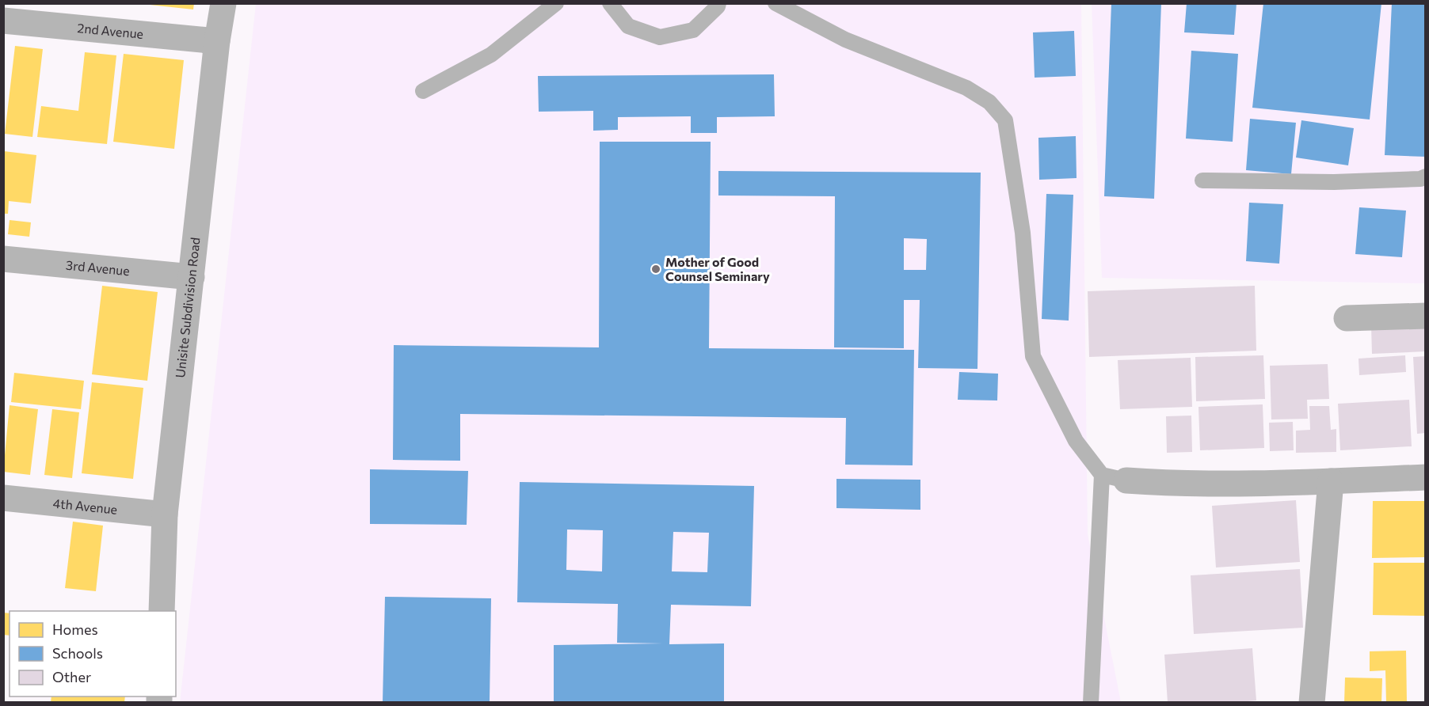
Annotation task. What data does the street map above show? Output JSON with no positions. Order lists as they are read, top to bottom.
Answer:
{
  "streets": {
    "street": [
      "2nd Avenue",
      "3rd Avenue",
      "Unisite Subdivision Road",
      "4th Avenue"
    ]
  },
  "crossings": [
    ["2nd Avenue", "Unisite Subdivision Road"],
    ["3rd Avenue", "Unisite Subdivision Road"],
    ["Unisite Subdivision Road", "4th Avenue"]
  ],
  "places": ["Mother of Good Counsel Seminary"],
  "legend": ["Homes", "Schools", "Other"]
}
